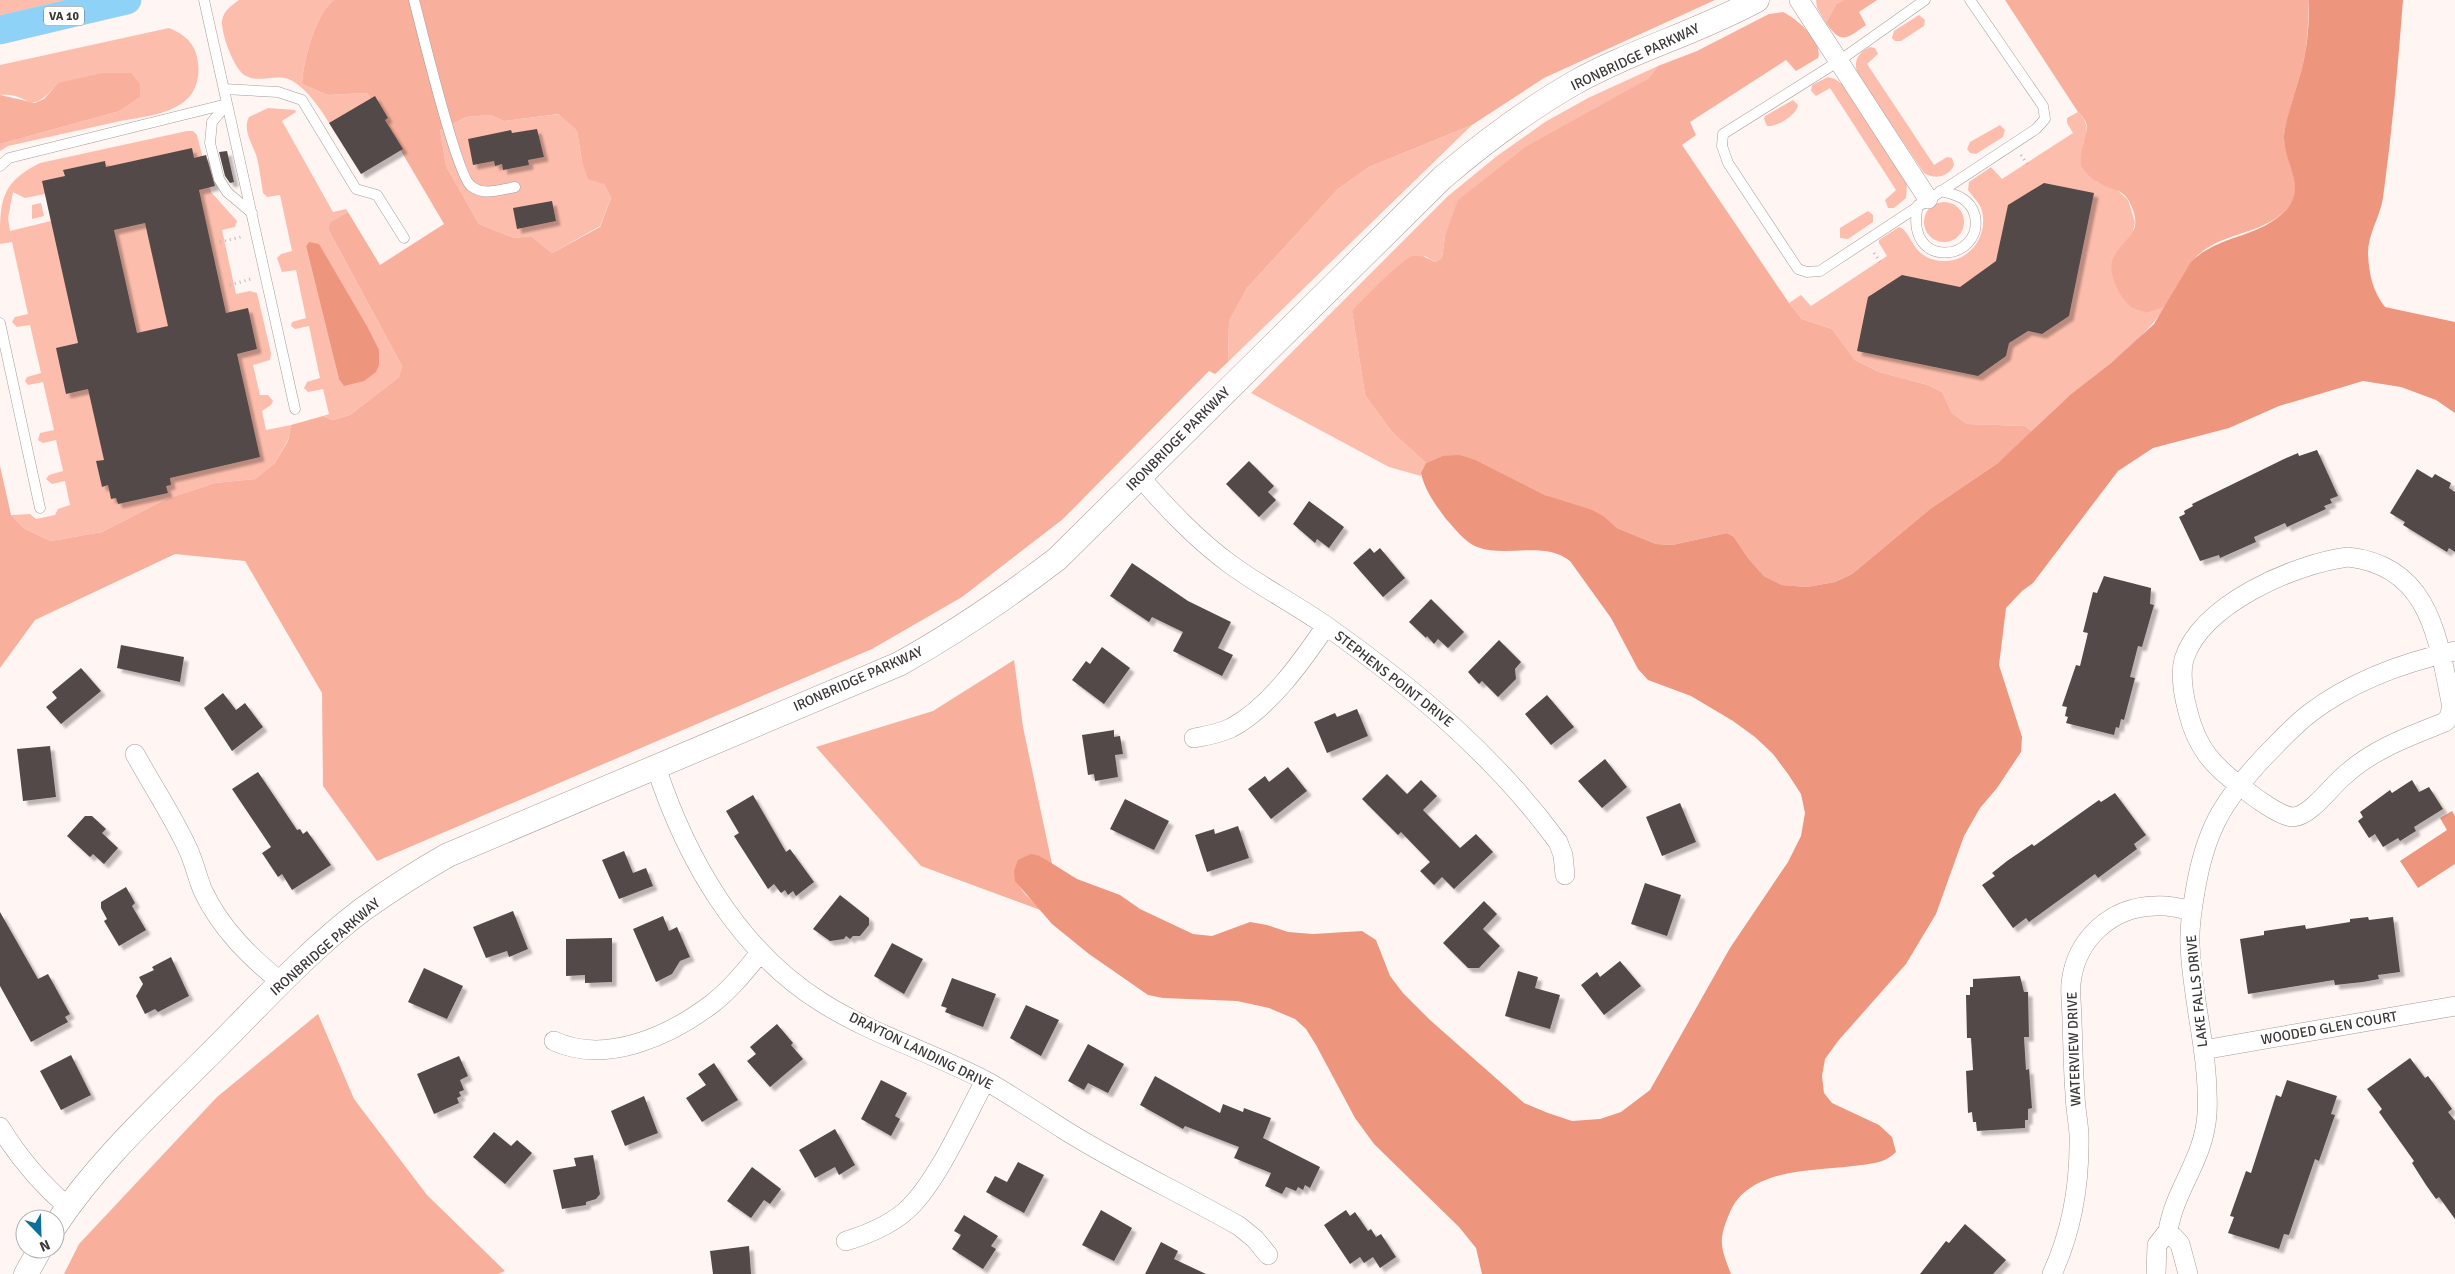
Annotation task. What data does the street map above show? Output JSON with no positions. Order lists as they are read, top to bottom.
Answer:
{
  "streets": {
    "main road": ["VA 10"],
    "street": [
      "IRONBRIDGE PARKWAY",
      "STEPHENS POINT DRIVE",
      "LAKE FALLS DRIVE",
      "WOODED GLEN COURT",
      "WATERVIEW DRIVE",
      "DRAYTON LANDING DRIVE"
    ]
  },
  "crossings": [
    ["IRONBRIDGE PARKWAY", "STEPHENS POINT DRIVE"],
    ["IRONBRIDGE PARKWAY", "DRAYTON LANDING DRIVE"],
    ["LAKE FALLS DRIVE", "WOODED GLEN COURT"],
    ["LAKE FALLS DRIVE", "WATERVIEW DRIVE"]
  ],
  "north": "bottom right"
}
